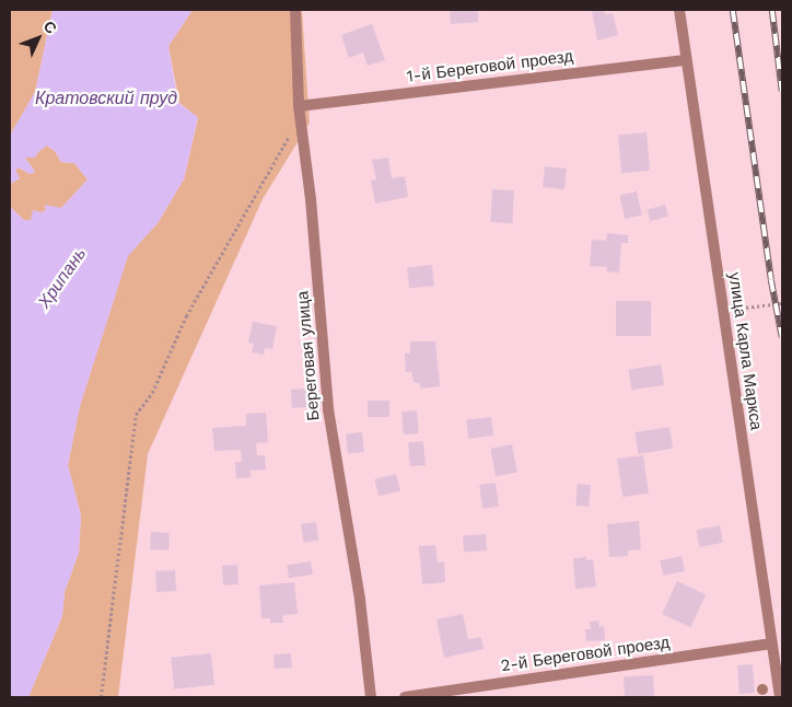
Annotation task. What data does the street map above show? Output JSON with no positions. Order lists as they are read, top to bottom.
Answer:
{
  "streets": {
    "street": [
      "1-й Береговой проезд",
      "улица Карла Маркса",
      "Береговая улица",
      "2-й Береговой проезд"
    ]
  },
  "crossings": [
    ["1-й Береговой проезд", "улица Карла Маркса"],
    ["1-й Береговой проезд", "Береговая улица"],
    ["улица Карла Маркса", "2-й Береговой проезд"]
  ],
  "water": ["Кратовский пруд", "Хрипань"],
  "north": "top right"
}
